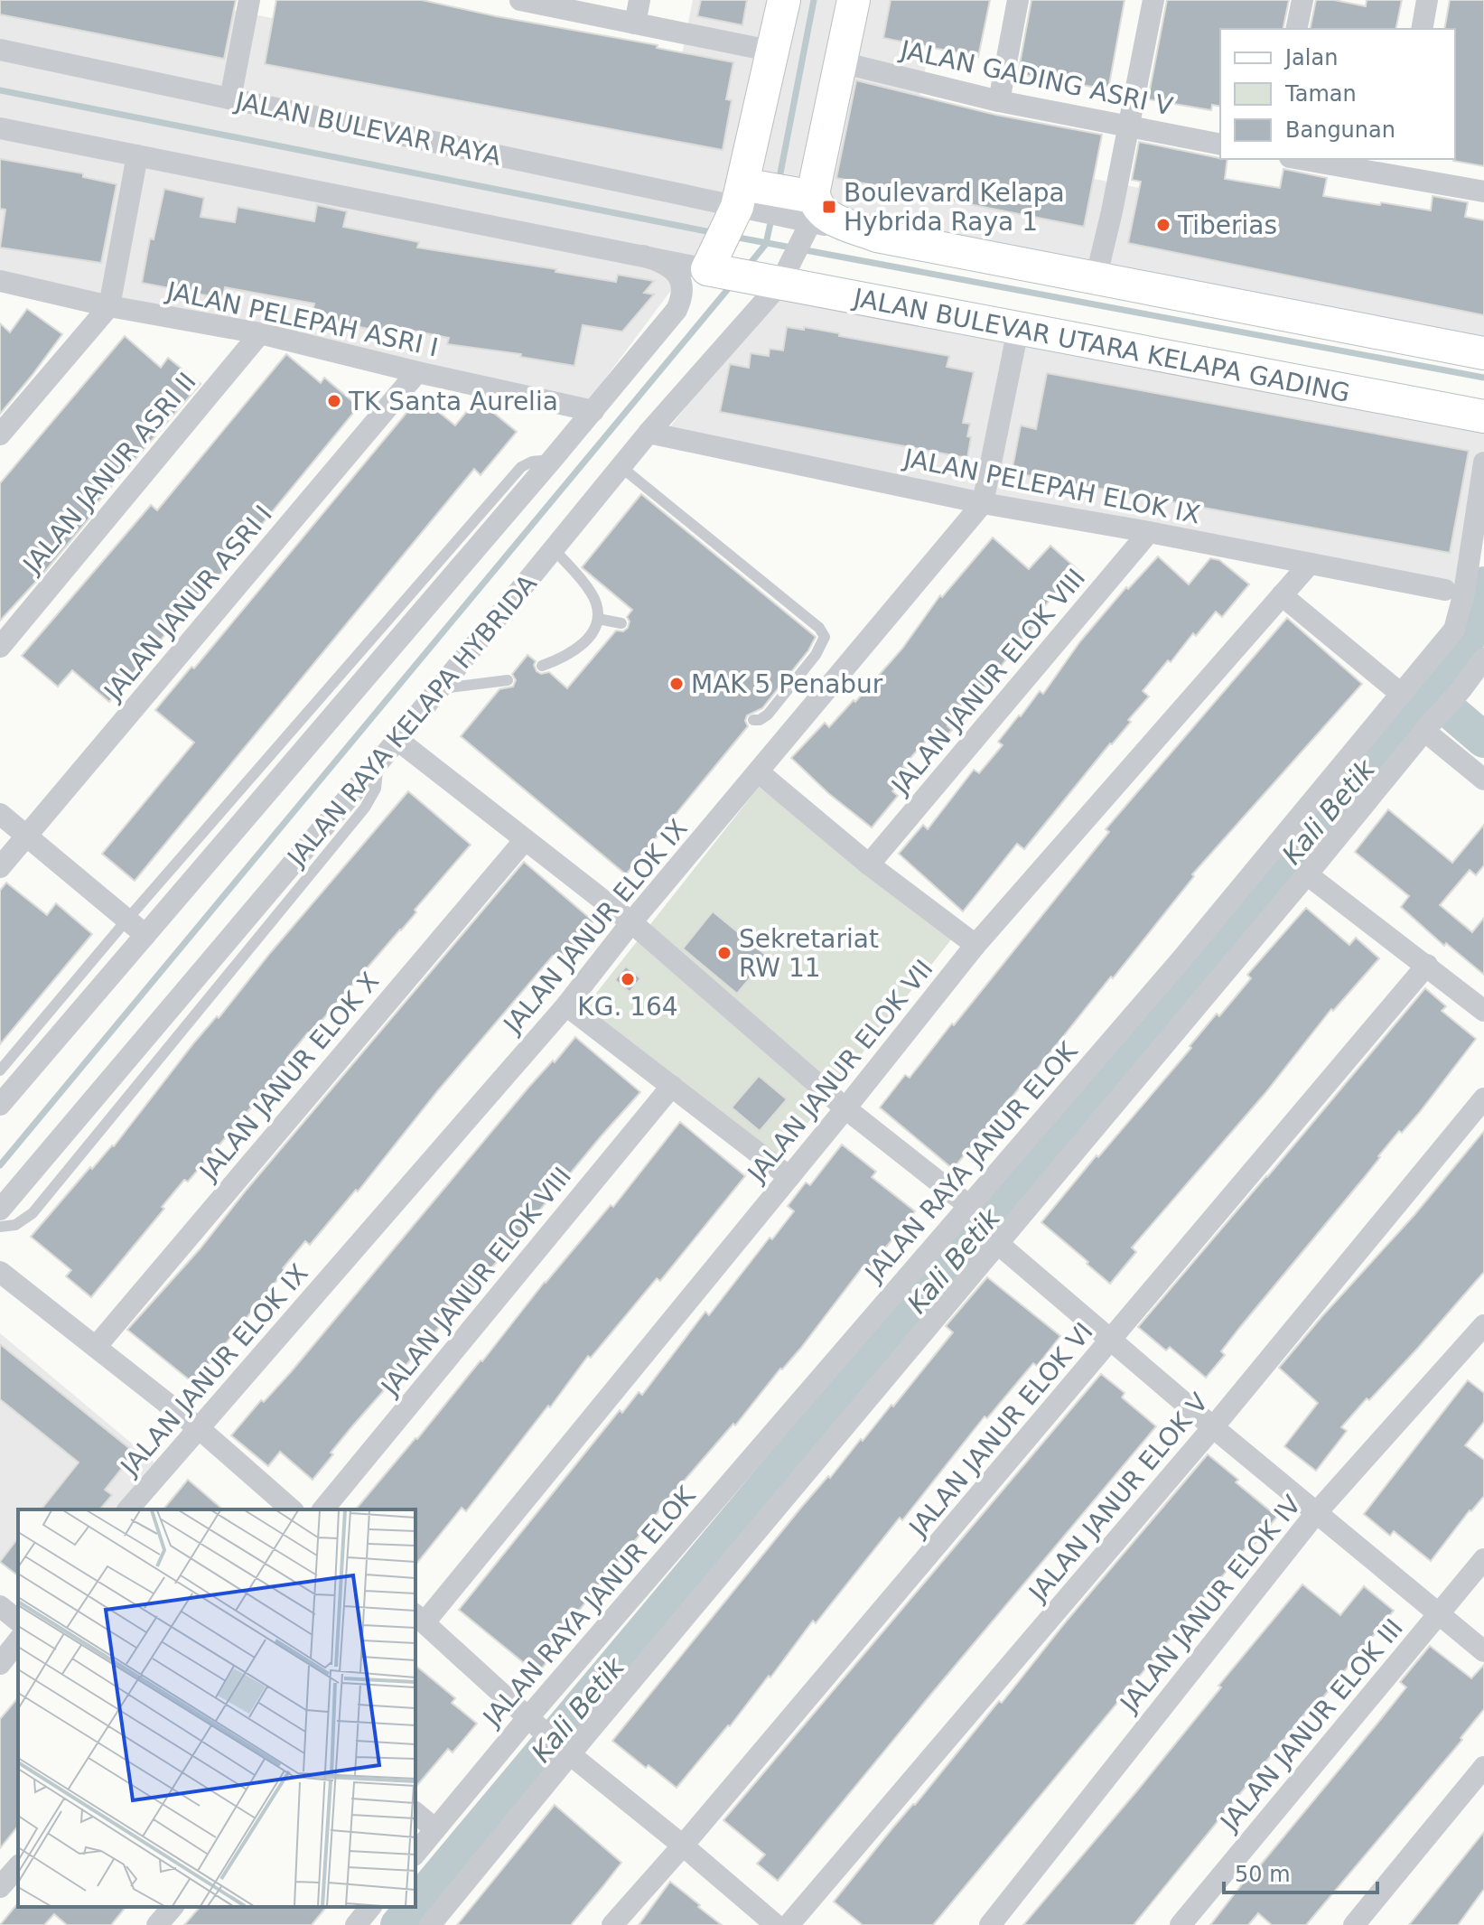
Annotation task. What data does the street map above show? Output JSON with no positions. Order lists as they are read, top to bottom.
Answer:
{
  "streets": {
    "main road": ["JALAN BULEVAR UTARA KELAPA GADING", "JALAN RAYA KELAPA HYBRIDA"],
    "street": [
      "JALAN GADING ASRI V",
      "JALAN BULEVAR RAYA",
      "JALAN PELEPAH ASRI I",
      "JALAN JANUR ASRI II",
      "JALAN PELEPAH ELOK IX",
      "JALAN JANUR ASRI I",
      "JALAN JANUR ELOK VIII",
      "JALAN JANUR ELOK IX",
      "JALAN JANUR ELOK VII",
      "JALAN JANUR ELOK X",
      "JALAN RAYA JANUR ELOK",
      "JALAN JANUR ELOK VI",
      "JALAN JANUR ELOK V",
      "JALAN JANUR ELOK IV",
      "JALAN JANUR ELOK III"
    ]
  },
  "crossings": [
    ["JALAN GADING ASRI V", "JALAN RAYA KELAPA HYBRIDA"],
    ["JALAN BULEVAR RAYA", "JALAN RAYA KELAPA HYBRIDA"],
    ["JALAN PELEPAH ASRI I", "JALAN JANUR ASRI II"],
    ["JALAN PELEPAH ASRI I", "JALAN JANUR ASRI I"],
    ["JALAN BULEVAR UTARA KELAPA GADING", "JALAN RAYA KELAPA HYBRIDA"],
    ["JALAN BULEVAR UTARA KELAPA GADING", "JALAN JANUR ELOK IX"],
    ["JALAN PELEPAH ELOK IX", "JALAN JANUR ELOK VIII"],
    ["JALAN PELEPAH ELOK IX", "JALAN RAYA KELAPA HYBRIDA"],
    ["JALAN PELEPAH ELOK IX", "JALAN JANUR ELOK IX"],
    ["JALAN PELEPAH ELOK IX", "JALAN JANUR ELOK VII"]
  ],
  "water": ["Kali Betik"],
  "places": {
    "transit": ["Boulevard Kelapa Hybrida Raya 1"],
    "other": [
      "Tiberias",
      "TK Santa Aurelia",
      "MAK 5 Penabur",
      "Sekretariat RW 11",
      "KG. 164"
    ]
  },
  "legend": ["Jalan", "Taman", "Bangunan"],
  "scale_bar": "50 m"
}
